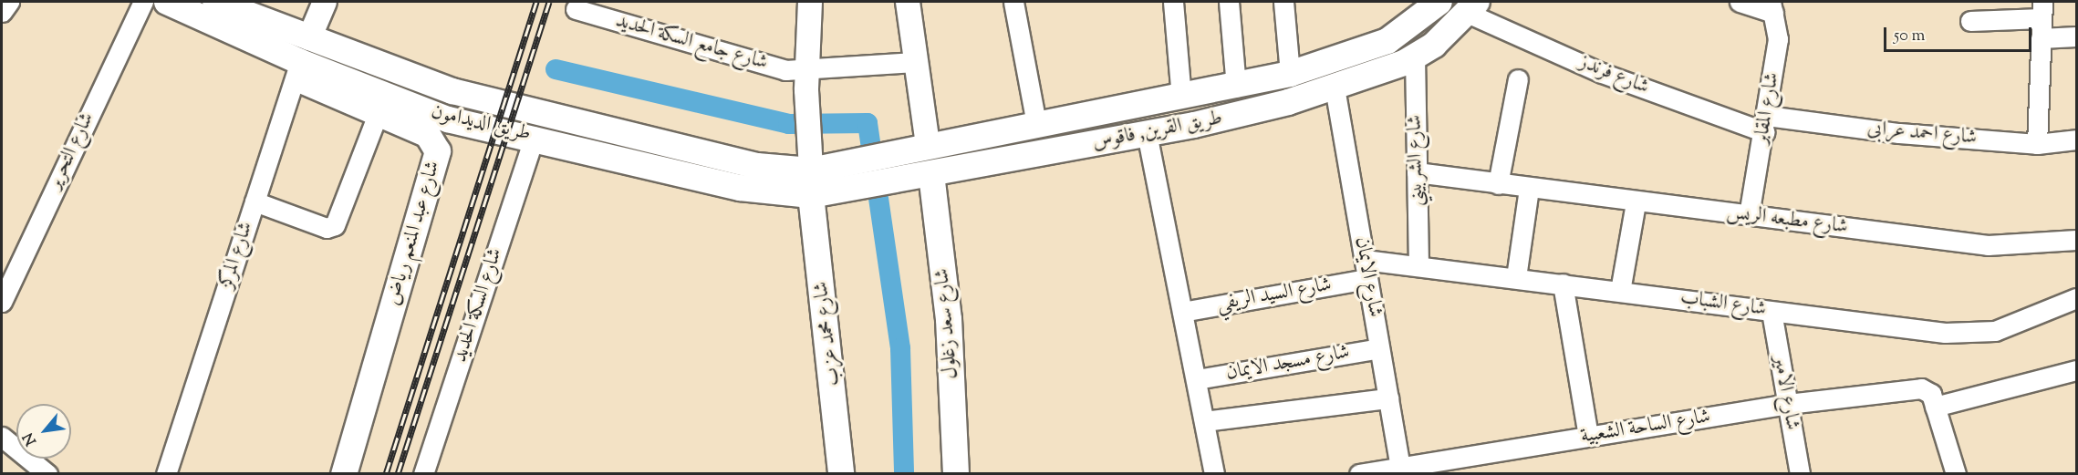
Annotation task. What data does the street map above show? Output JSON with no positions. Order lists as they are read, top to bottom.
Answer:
{
  "streets": {
    "main road": [
      "طريق الديدامون",
      "طريق القرين, فاقوس",
      "شارع عبد المنعم رياض",
      "شارع سعد زغلول",
      "شارع محمد عزب"
    ],
    "street": [
      "شارع جامع السكة الحديد",
      "شارع فرندز",
      "شارع المقابر",
      "شارع احمد عرابى",
      "شارع التحرير",
      "شارع الشربيني",
      "شارع مطبعه الريس",
      "شارع المركز",
      "شارع الايمان",
      "شارع السيد الريفي",
      "شارع الشباب",
      "شارع السكة الحديد",
      "شارع مسجد الايمان",
      "شارع الامير",
      "شارع الساحة الشعبية"
    ]
  },
  "crossings": [
    ["شارع فرندز", "شارع المقابر"],
    ["شارع فرندز", "طريق القرين, فاقوس"],
    ["شارع فرندز", "شارع احمد عرابى"],
    ["شارع المقابر", "شارع احمد عرابى"],
    ["شارع المقابر", "شارع مطبعه الريس"],
    ["طريق الديدامون", "طريق القرين, فاقوس"],
    ["طريق الديدامون", "شارع عبد المنعم رياض"],
    ["طريق الديدامون", "شارع المركز"],
    ["طريق الديدامون", "شارع السكة الحديد"],
    ["طريق الديدامون", "شارع محمد عزب"],
    ["طريق القرين, فاقوس", "شارع الشربيني"],
    ["طريق القرين, فاقوس", "شارع الايمان"],
    ["طريق القرين, فاقوس", "شارع سعد زغلول"],
    ["طريق القرين, فاقوس", "شارع محمد عزب"],
    ["شارع الشربيني", "شارع مطبعه الريس"],
    ["شارع الشربيني", "شارع الشباب"],
    ["شارع عبد المنعم رياض", "شارع المركز"],
    ["شارع الايمان", "شارع السيد الريفي"],
    ["شارع الايمان", "شارع الشباب"],
    ["شارع الايمان", "شارع مسجد الايمان"],
    ["شارع الايمان", "شارع الساحة الشعبية"],
    ["شارع الشباب", "شارع الامير"],
    ["شارع الامير", "شارع الساحة الشعبية"]
  ],
  "scale_bar": "50 m",
  "north": "bottom left"
}
